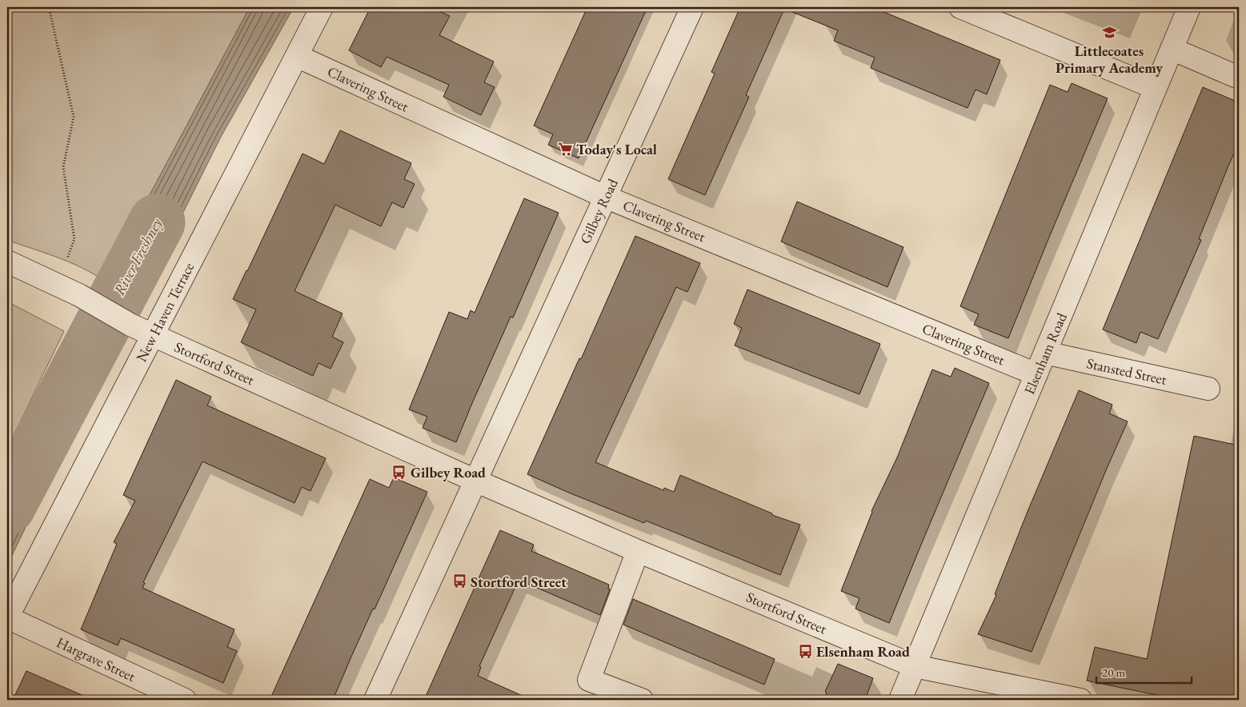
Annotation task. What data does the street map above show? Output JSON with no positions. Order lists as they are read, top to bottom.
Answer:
{
  "streets": {
    "street": [
      "Clavering Street",
      "Gilbey Road",
      "New Haven Terrace",
      "Elsenham Road",
      "Stortford Street",
      "Stansted Street",
      "Hargrave Street"
    ]
  },
  "crossings": [
    ["Clavering Street", "Gilbey Road"],
    ["Clavering Street", "New Haven Terrace"],
    ["Clavering Street", "Elsenham Road"],
    ["Gilbey Road", "Stortford Street"],
    ["New Haven Terrace", "Stortford Street"],
    ["New Haven Terrace", "Hargrave Street"],
    ["Elsenham Road", "Stortford Street"],
    ["Elsenham Road", "Stansted Street"]
  ],
  "water": ["River Freshney"],
  "places": {
    "school or university": ["Littlecoates Primary Academy"],
    "supermarket": ["Today's Local"],
    "bus stop": ["Gilbey Road", "Stortford Street", "Elsenham Road"]
  },
  "scale_bar": "20 m"
}
